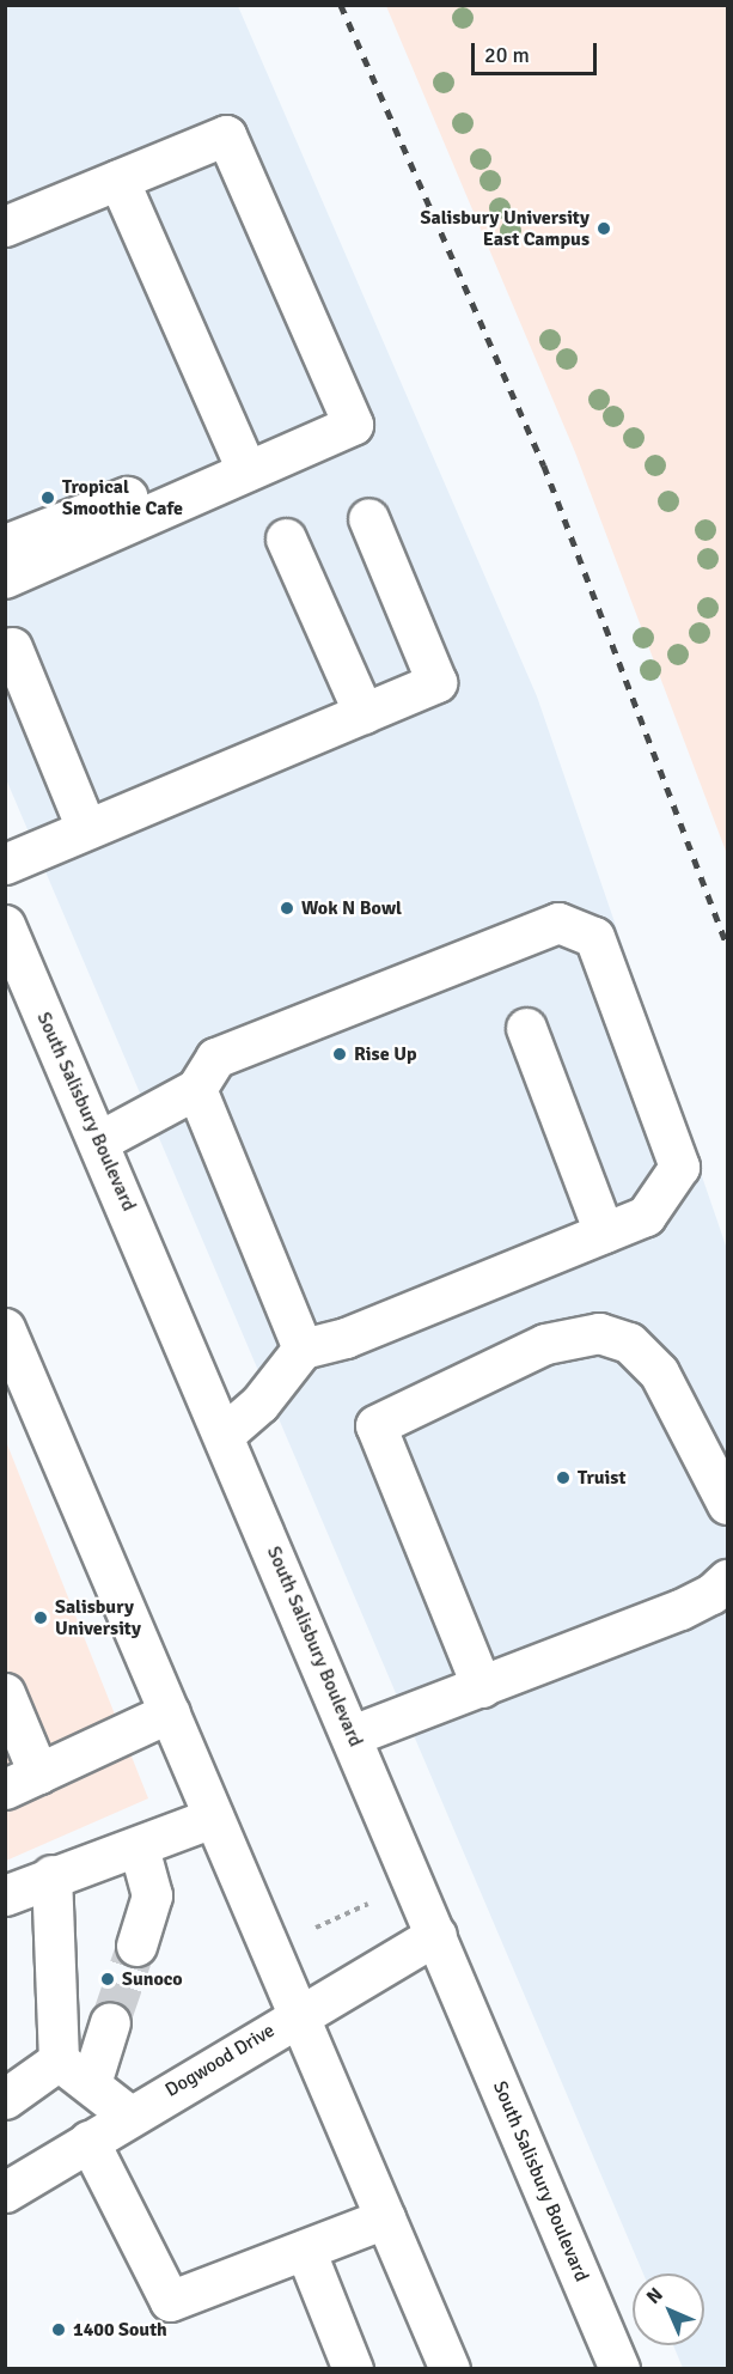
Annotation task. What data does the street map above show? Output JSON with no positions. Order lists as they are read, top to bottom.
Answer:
{
  "streets": {
    "main road": ["South Salisbury Boulevard", "Dogwood Drive"]
  },
  "crossings": [
    ["South Salisbury Boulevard", "Dogwood Drive"]
  ],
  "places": [
    "Salisbury University East Campus",
    "Tropical Smoothie Cafe",
    "Wok N Bowl",
    "Rise Up",
    "Truist",
    "Salisbury University",
    "Sunoco",
    "1400 South"
  ],
  "scale_bar": "20 m",
  "north": "top left"
}
